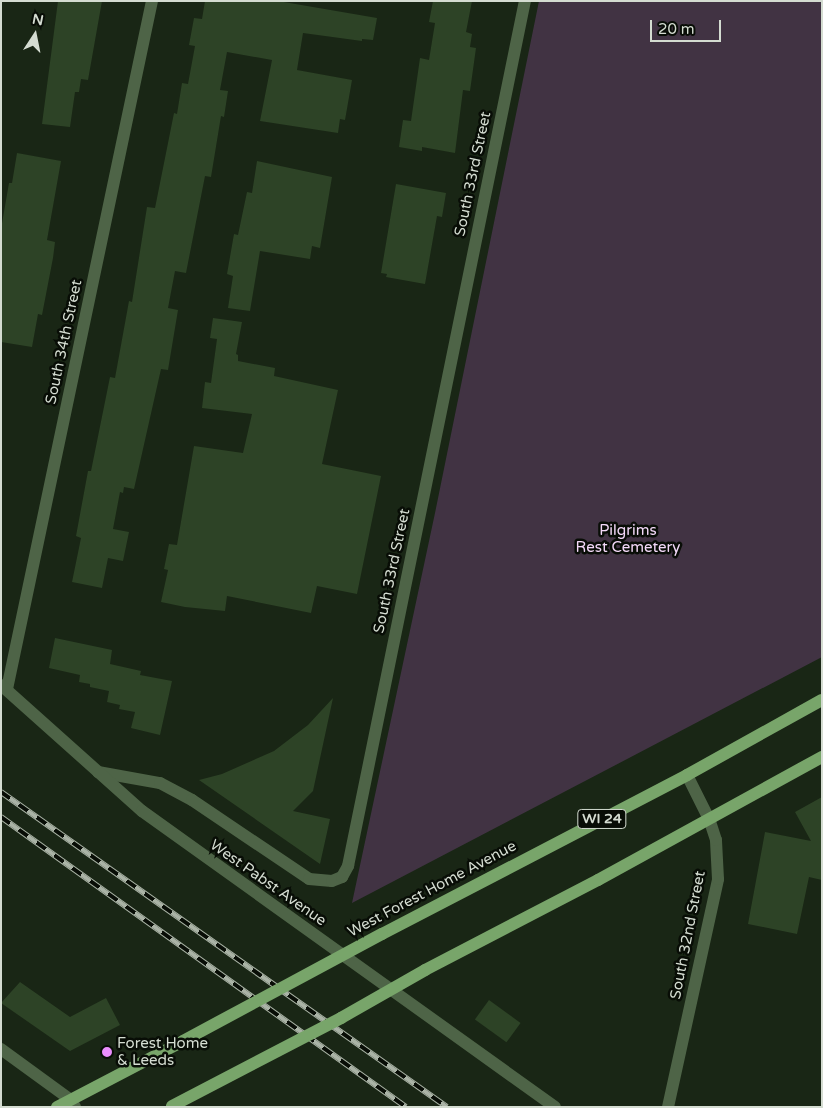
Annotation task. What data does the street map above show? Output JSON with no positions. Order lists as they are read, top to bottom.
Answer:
{
  "streets": {
    "main road": ["WI 24", "West Forest Home Avenue"],
    "street": [
      "South 33rd Street",
      "South 34th Street",
      "West Pabst Avenue",
      "South 32nd Street"
    ]
  },
  "crossings": [
    ["South 33rd Street", "West Pabst Avenue"],
    ["South 34th Street", "West Pabst Avenue"],
    ["West Forest Home Avenue", "South 32nd Street"]
  ],
  "parks": ["Pilgrims Rest Cemetery"],
  "places": ["Forest Home & Leeds"],
  "scale_bar": "20 m",
  "north": "top"
}
